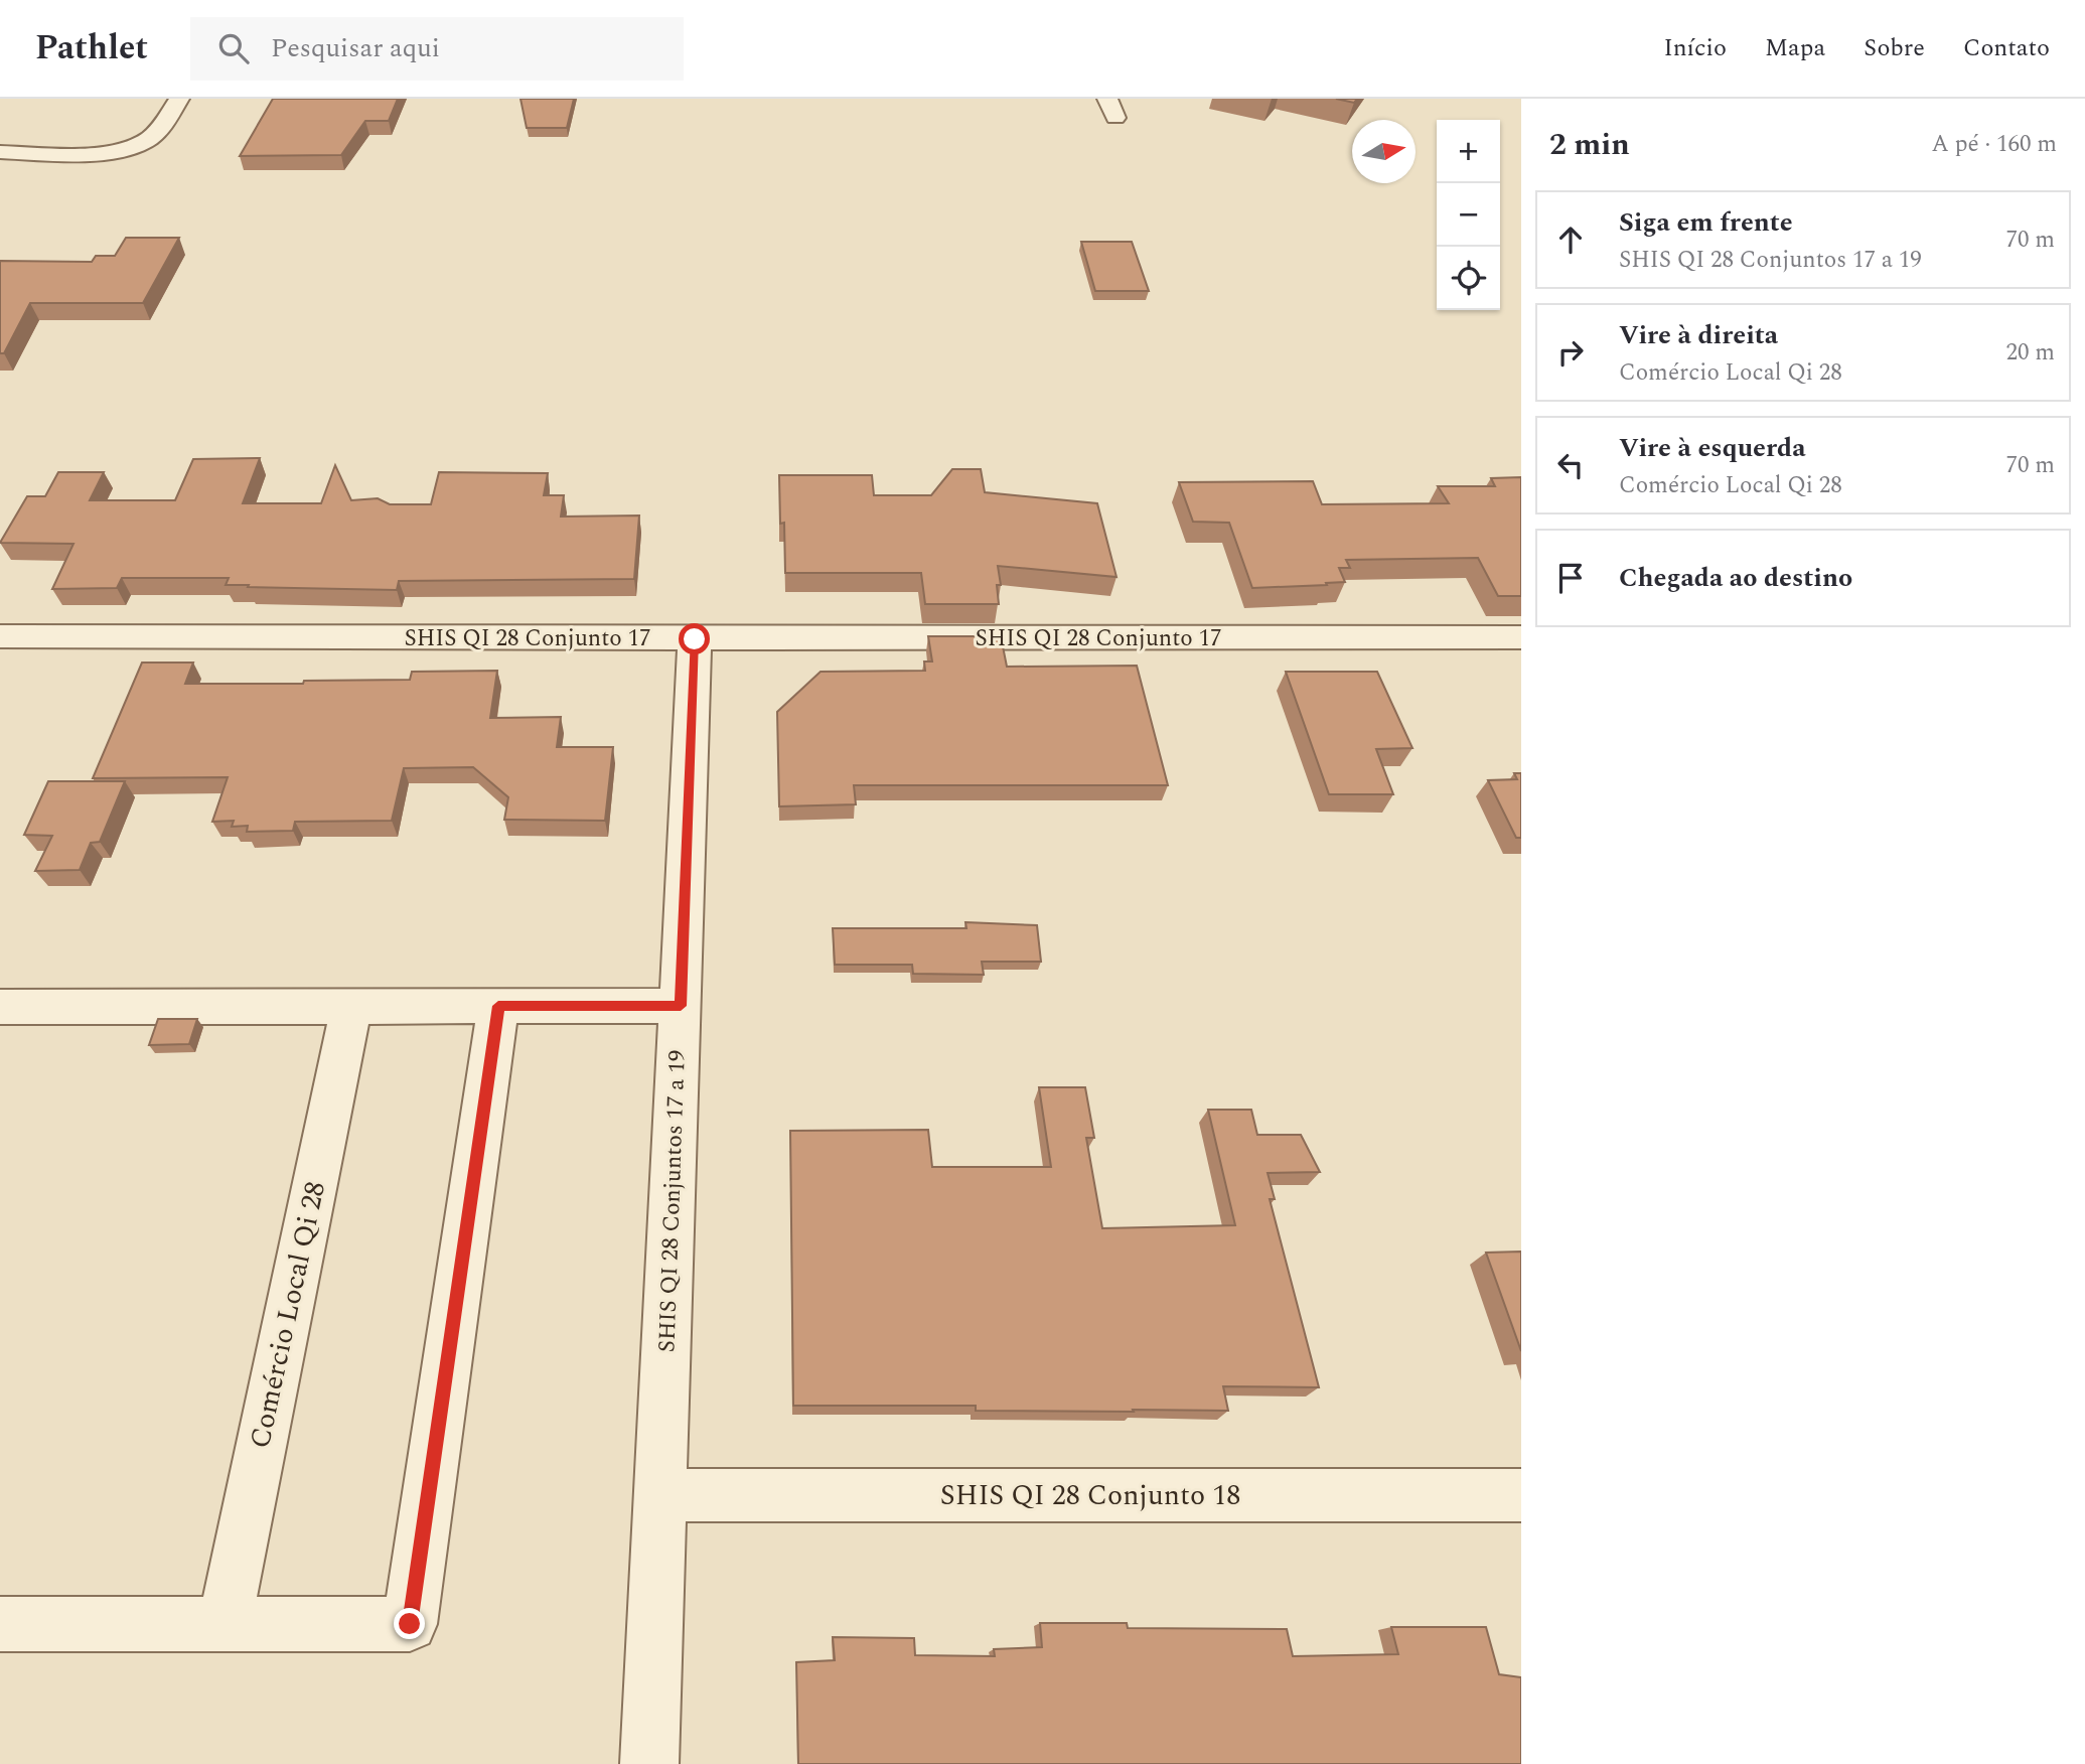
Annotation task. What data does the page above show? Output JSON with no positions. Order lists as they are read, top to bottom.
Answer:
{
  "streets": {
    "street": [
      "SHIS QI 28 Conjunto 17",
      "SHIS QI 28 Conjuntos 17 a 19",
      "Comércio Local Qi 28",
      "SHIS QI 28 Conjunto 18"
    ]
  },
  "crossings": [
    ["SHIS QI 28 Conjunto 17", "SHIS QI 28 Conjuntos 17 a 19"],
    ["SHIS QI 28 Conjuntos 17 a 19", "SHIS QI 28 Conjunto 18"]
  ],
  "north": "right",
  "page": {
    "header": "Pathlet",
    "search": "Pesquisar aqui",
    "nav": [
      "Início",
      "Mapa",
      "Sobre",
      "Contato"
    ],
    "heading": ["2 min", "A pé · 160 m"],
    "map_buttons": ["+", "−"],
    "list": [
      ["Siga em frente", "SHIS QI 28 Conjuntos 17 a 19", "70 m"],
      ["Vire à direita", "Comércio Local Qi 28", "20 m"],
      ["Vire à esquerda", "Comércio Local Qi 28", "70 m"],
      "Chegada ao destino"
    ]
  }
}
